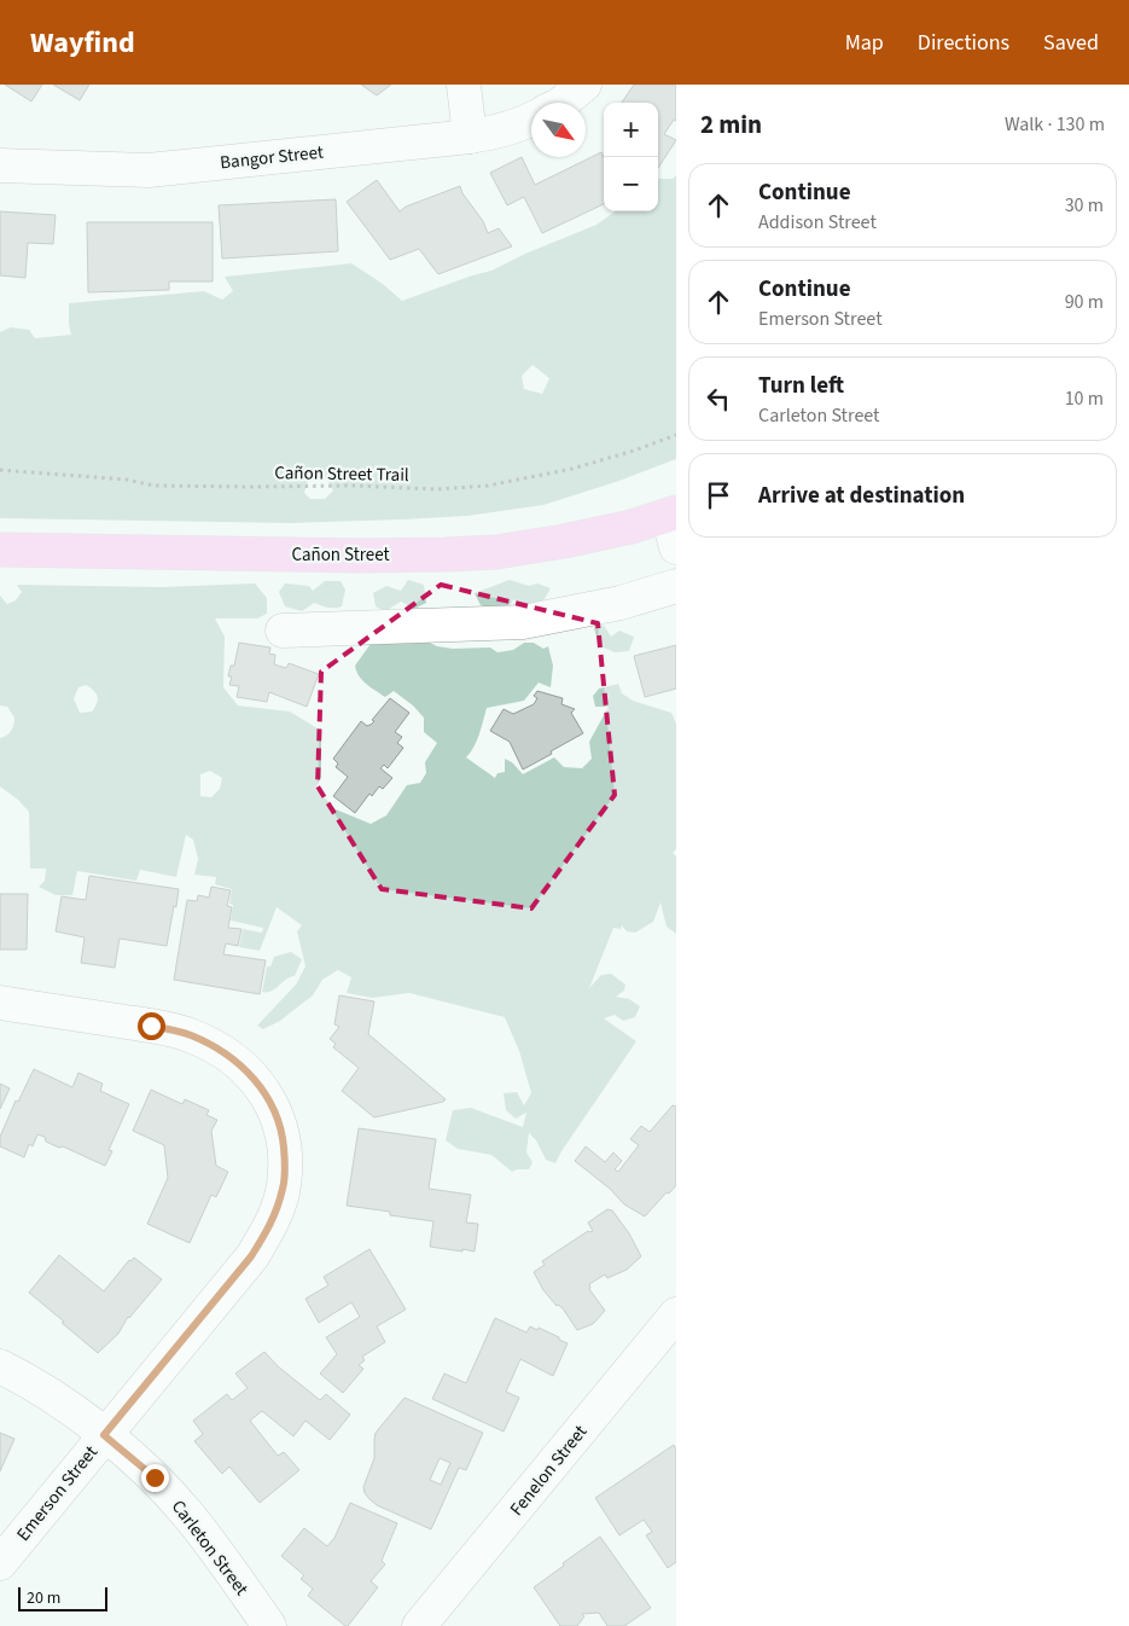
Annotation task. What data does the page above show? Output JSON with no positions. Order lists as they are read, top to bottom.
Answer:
{
  "streets": {
    "main road": ["Cañon Street"],
    "street": [
      "Bangor Street",
      "Fenelon Street",
      "Emerson Street",
      "Carleton Street"
    ],
    "path": ["Cañon Street Trail"]
  },
  "crossings": [
    ["Emerson Street", "Carleton Street"]
  ],
  "scale_bar": "20 m",
  "north": "bottom right",
  "page": {
    "header": "Wayfind",
    "nav": ["Map", "Directions", "Saved"],
    "heading": ["2 min", "Walk · 130 m"],
    "map_buttons": ["+", "−"],
    "list": [
      ["Continue", "Addison Street", "30 m"],
      ["Continue", "Emerson Street", "90 m"],
      ["Turn left", "Carleton Street", "10 m"],
      "Arrive at destination"
    ],
    "scale": "20 m"
  }
}
